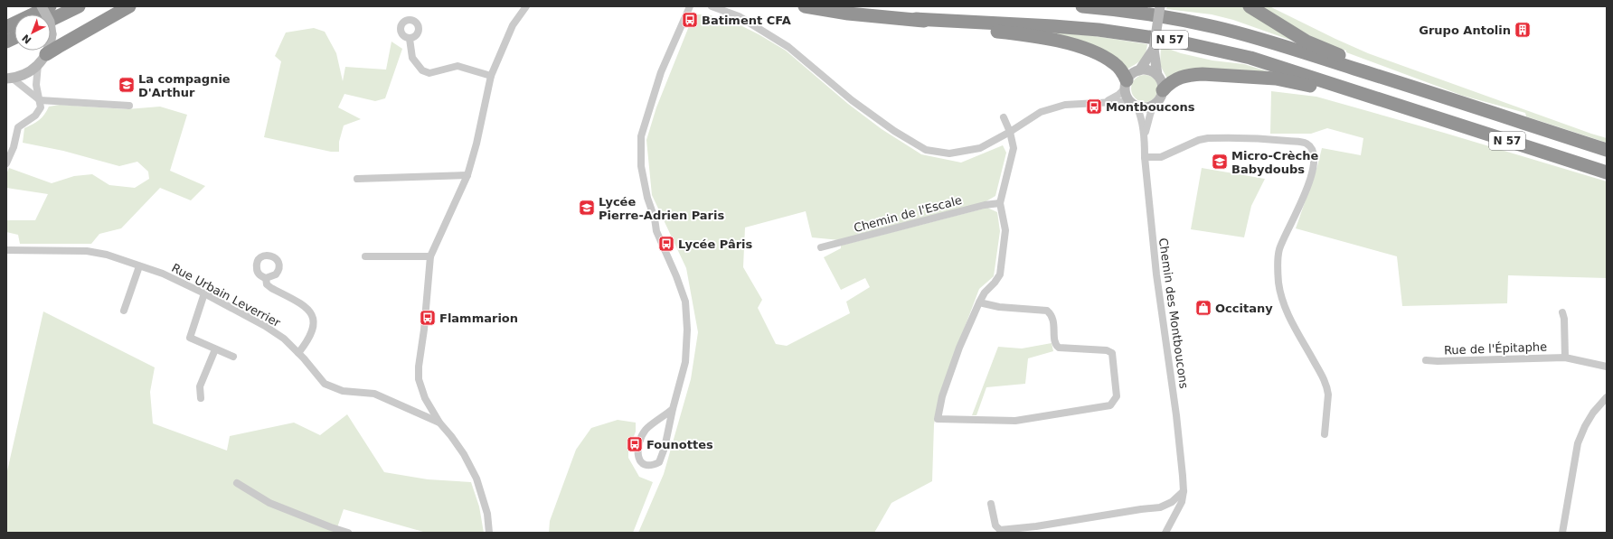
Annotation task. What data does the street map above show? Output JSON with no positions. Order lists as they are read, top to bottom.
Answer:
{
  "streets": {
    "highway": ["N 57"],
    "street": [
      "Chemin de l'Escale",
      "Rue Urbain Leverrier",
      "Chemin des Montboucons",
      "Rue de l'Épitaphe"
    ]
  },
  "places": {
    "bus stop": [
      "Batiment CFA",
      "Montboucons",
      "Lycée Pâris",
      "Flammarion",
      "Founottes"
    ],
    "building": ["Grupo Antolin"],
    "school or university": ["La compagnie D'Arthur", "Micro-Crèche Babydoubs", "Lycée Pierre-Adrien Paris"],
    "shop": ["Occitany"]
  },
  "north": "bottom left"
}
